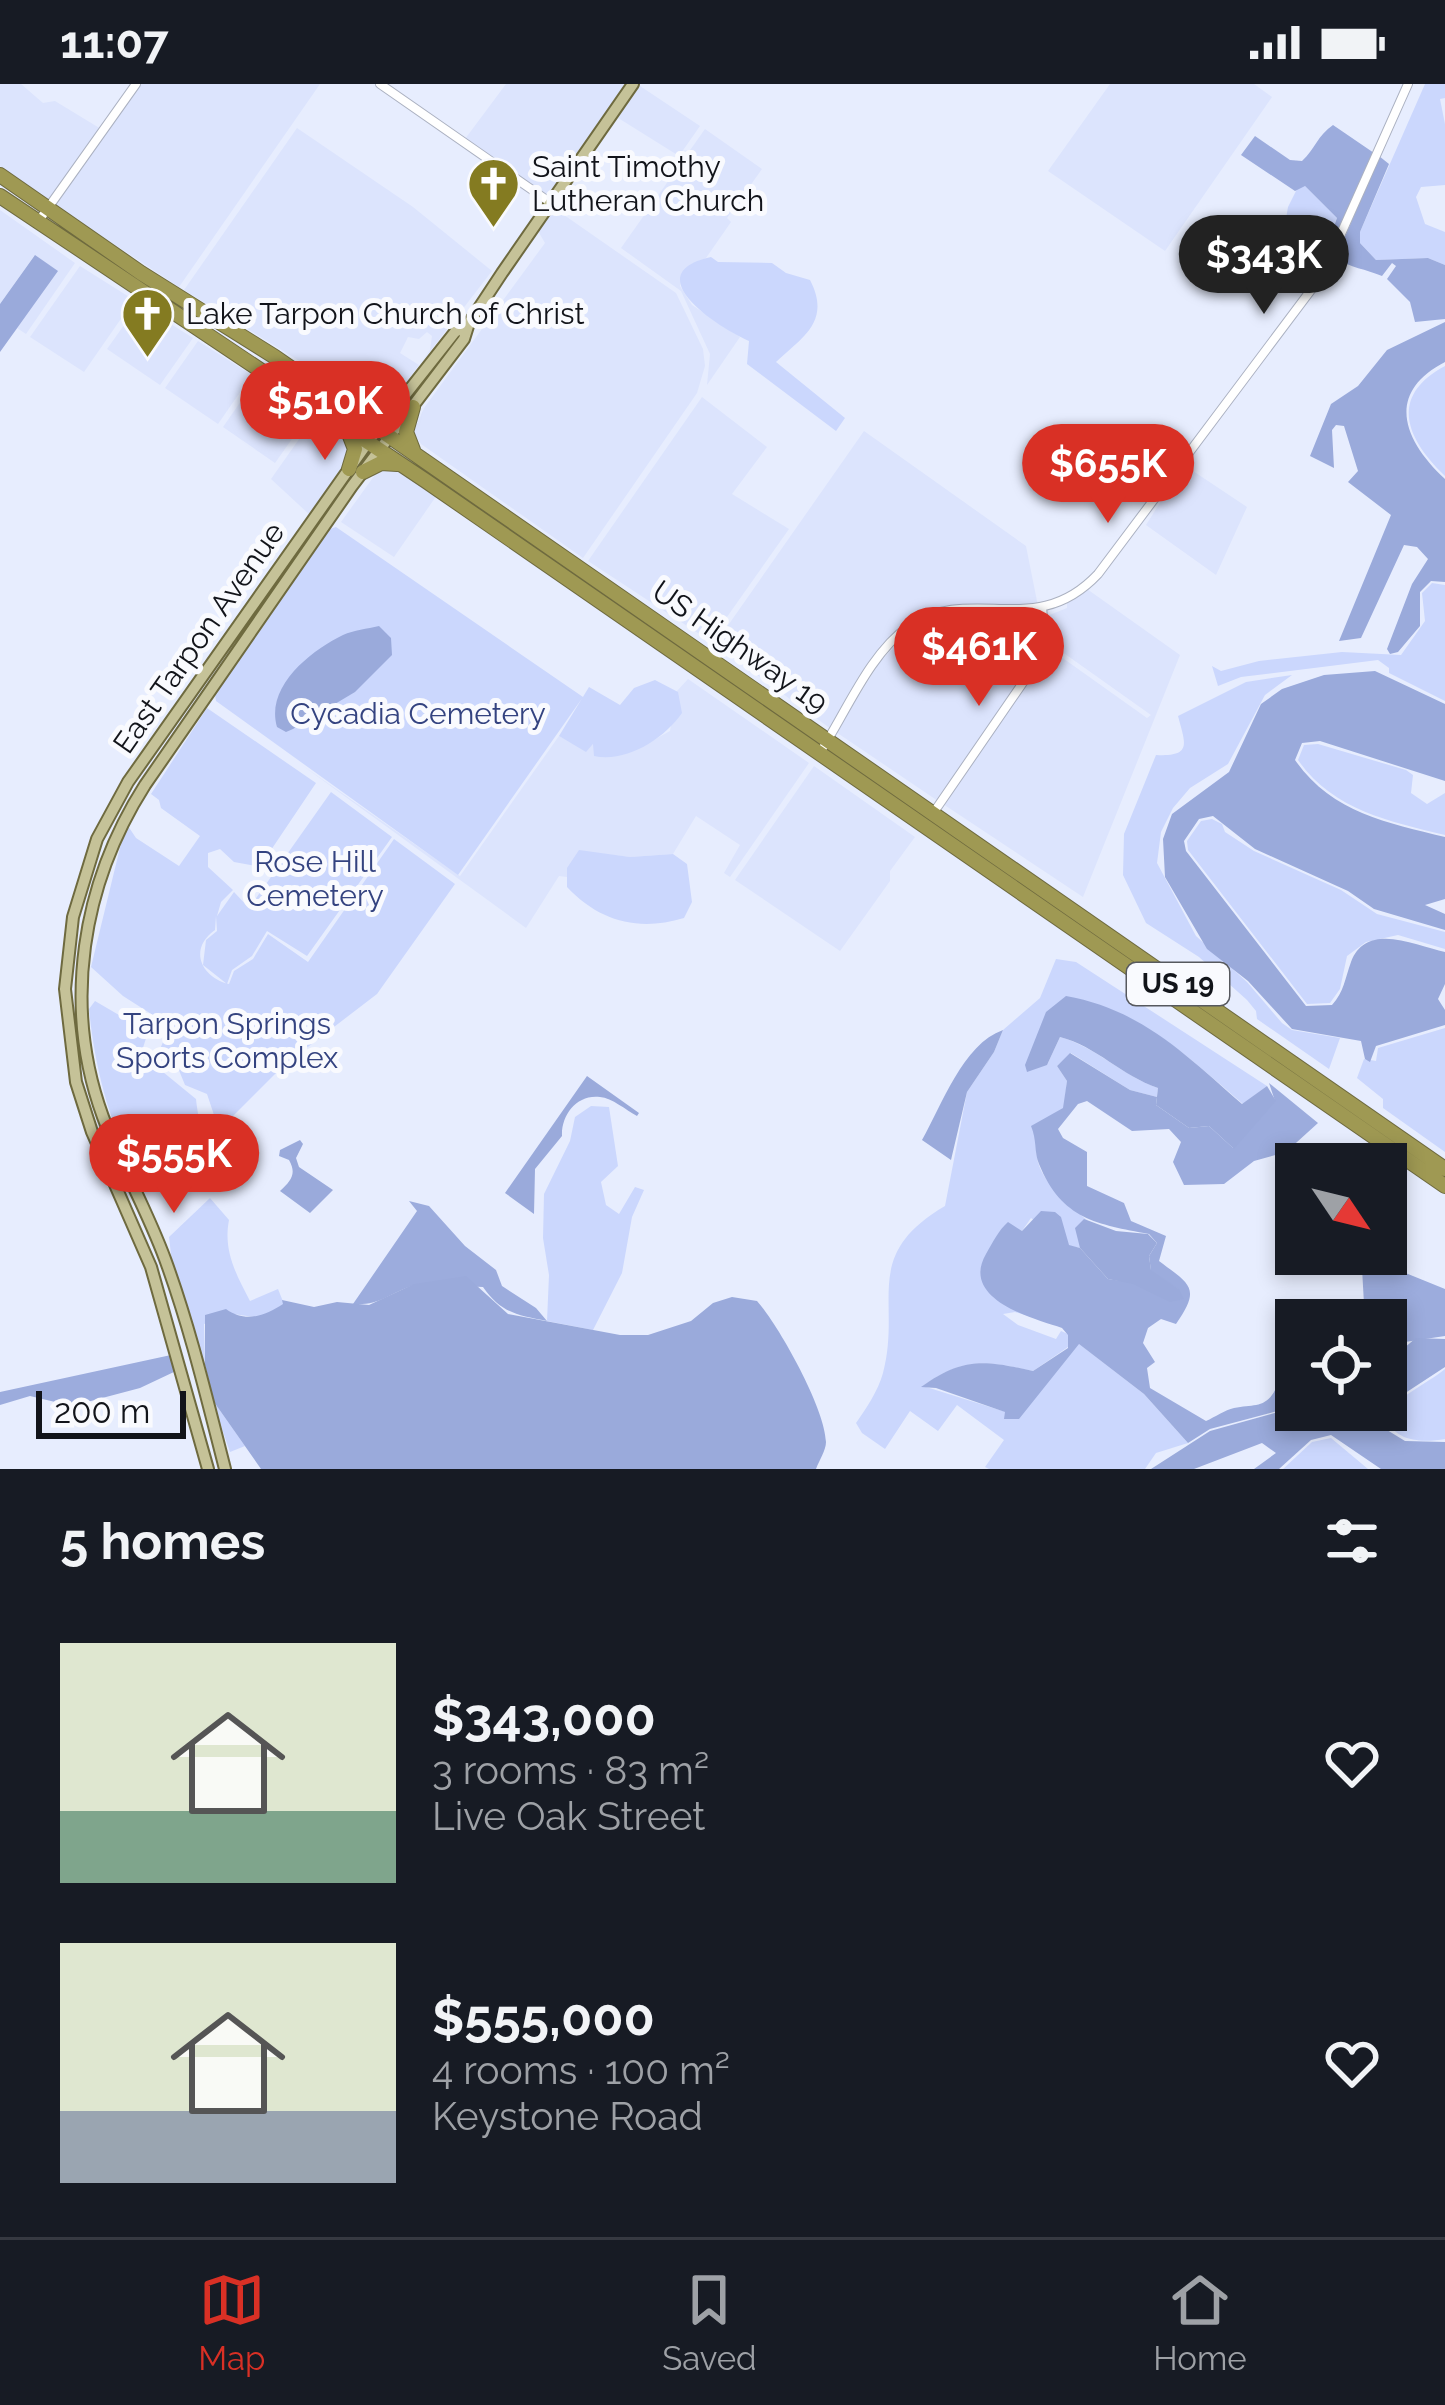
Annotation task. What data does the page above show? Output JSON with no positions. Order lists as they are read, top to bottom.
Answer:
{
  "streets": {
    "highway": ["US Highway 19", "US 19"],
    "main road": ["East Tarpon Avenue"]
  },
  "crossings": [
    ["East Tarpon Avenue", "US Highway 19"]
  ],
  "parks": ["Cycadia Cemetery", "Rose Hill Cemetery", "Tarpon Springs Sports Complex"],
  "places": {
    "church": ["Saint Timothy Lutheran Church", "Lake Tarpon Church of Christ"]
  },
  "scale_bar": "200 m",
  "north": "bottom right",
  "page": {
    "status": "11:07",
    "price": [
      "$343K",
      "$510K",
      "$655K",
      "$461K",
      "$555K"
    ],
    "scale": "200 m",
    "heading": "5 homes",
    "list": [
      {
        "name": "$343,000",
        "note": "3 rooms · 83 m² · Live Oak Street"
      },
      {
        "name": "$555,000",
        "note": "4 rooms · 100 m² · Keystone Road"
      }
    ],
    "tabs": ["Map", "Saved", "Home"]
  }
}
